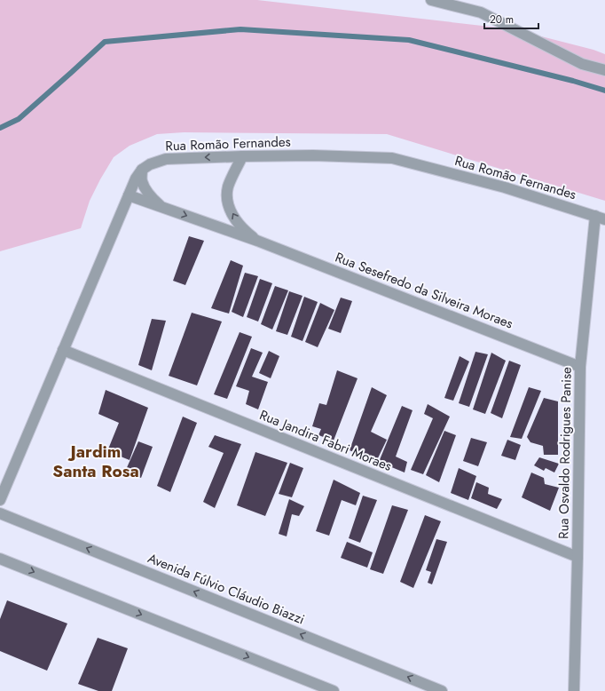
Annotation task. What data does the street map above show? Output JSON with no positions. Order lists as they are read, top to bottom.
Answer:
{
  "streets": {
    "street": [
      "Rua Romão Fernandes",
      "Rua Sesefredo da Silveira Moraes",
      "Rua Jandira Fabri Moraes",
      "Rua Osvaldo Rodrigues Panise",
      "Avenida Fúlvio Cláudio Biazzi"
    ]
  },
  "crossings": [
    ["Rua Romão Fernandes", "Rua Osvaldo Rodrigues Panise"],
    ["Rua Sesefredo da Silveira Moraes", "Rua Osvaldo Rodrigues Panise"],
    ["Rua Jandira Fabri Moraes", "Rua Osvaldo Rodrigues Panise"]
  ],
  "districts": ["Jardim Santa Rosa"],
  "scale_bar": "20 m"
}
